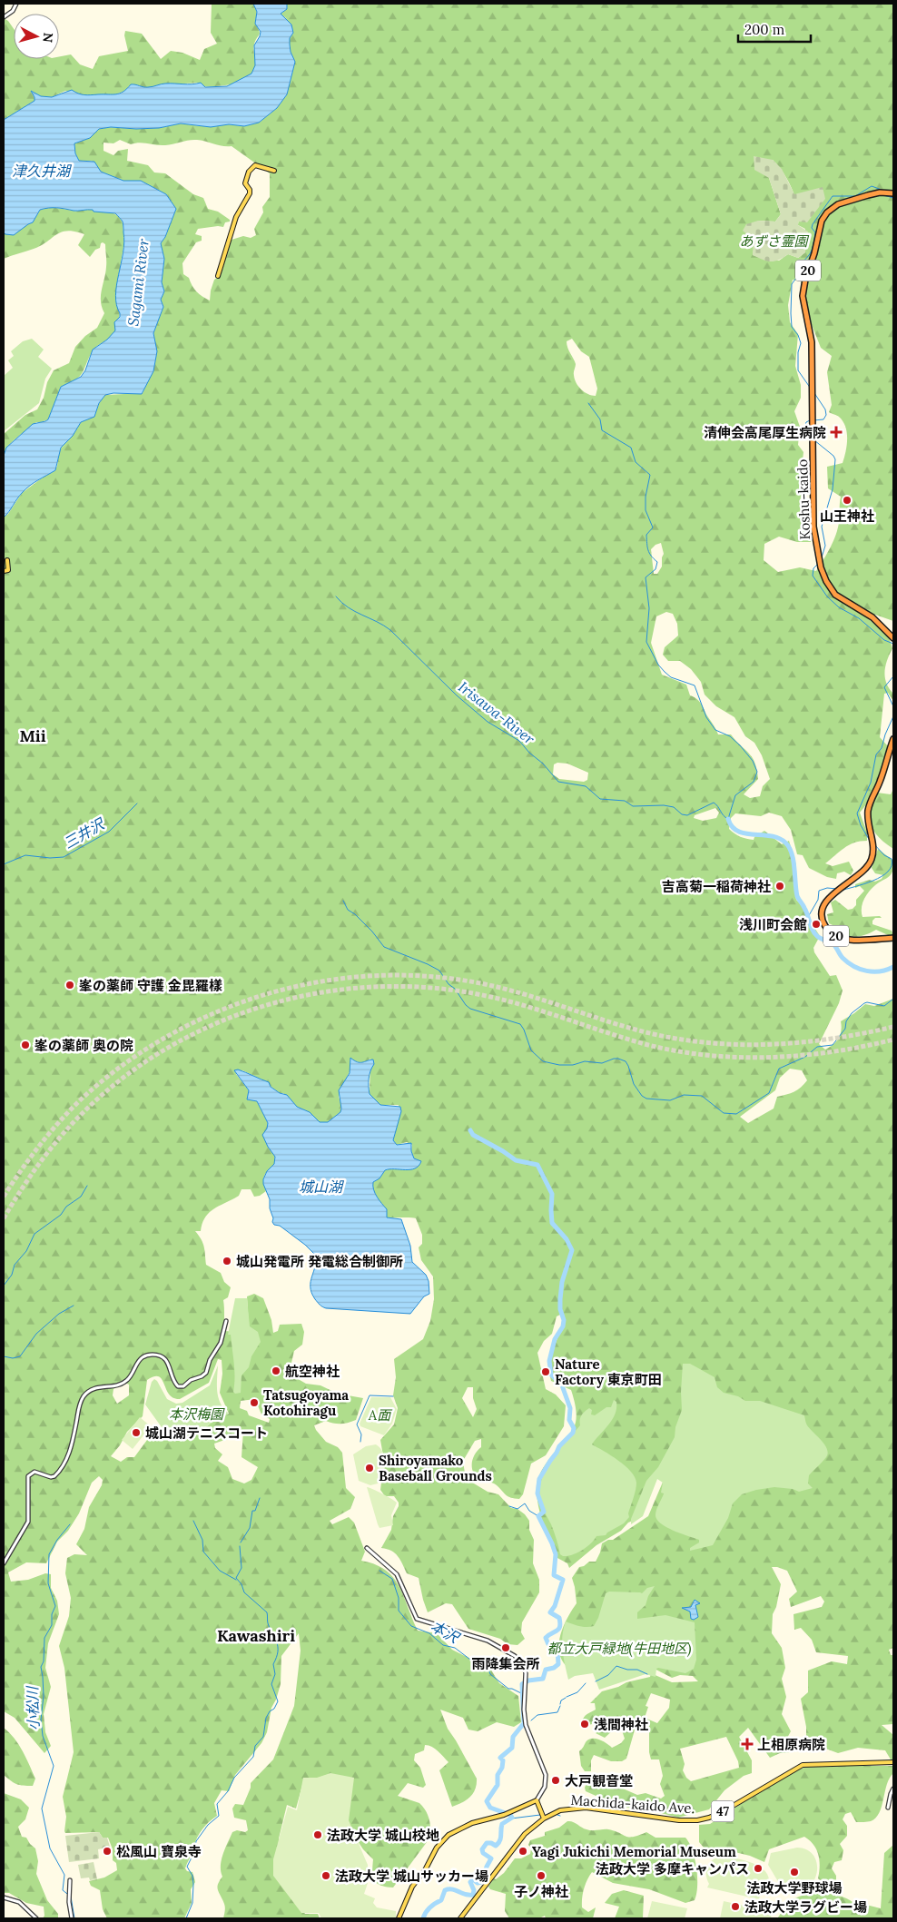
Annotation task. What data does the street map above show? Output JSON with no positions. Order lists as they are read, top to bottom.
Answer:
{
  "streets": {
    "highway": ["20", "Koshu-kaido"],
    "main road": ["Machida-kaido Ave.", "47"]
  },
  "districts": ["Mii", "Kawashiri"],
  "water": [
    "津久井湖",
    "Sagami River",
    "Irisawa-River",
    "三井沢",
    "城山湖",
    "本沢",
    "小松川"
  ],
  "parks": [
    "あずさ霊園",
    "本沢梅園",
    "A面",
    "都立大戸緑地(牛田地区)"
  ],
  "places": {
    "health": ["清伸会高尾厚生病院", "上相原病院"],
    "other": [
      "山王神社",
      "吉高菊一稲荷神社",
      "浅川町会館",
      "峯の薬師 守護 金毘羅樣",
      "峯の薬師 奥の院",
      "城山発電所 発電総合制御所",
      "航空神社",
      "Nature Factory 東京町田",
      "Tatsugoyama Kotohiragu",
      "城山湖テニスコート",
      "Shiroyamako Baseball Grounds",
      "雨降集会所",
      "浅間神社",
      "大戸観音堂",
      "法政大学 城山校地",
      "松風山 寶泉寺",
      "Yagi Jukichi Memorial Museum",
      "法政大学 多摩キャンパス",
      "法政大学野球場",
      "法政大学 城山サッカー場",
      "子ノ神社",
      "法政大学ラグビー場"
    ]
  },
  "scale_bar": "200 m",
  "north": "right"
}
